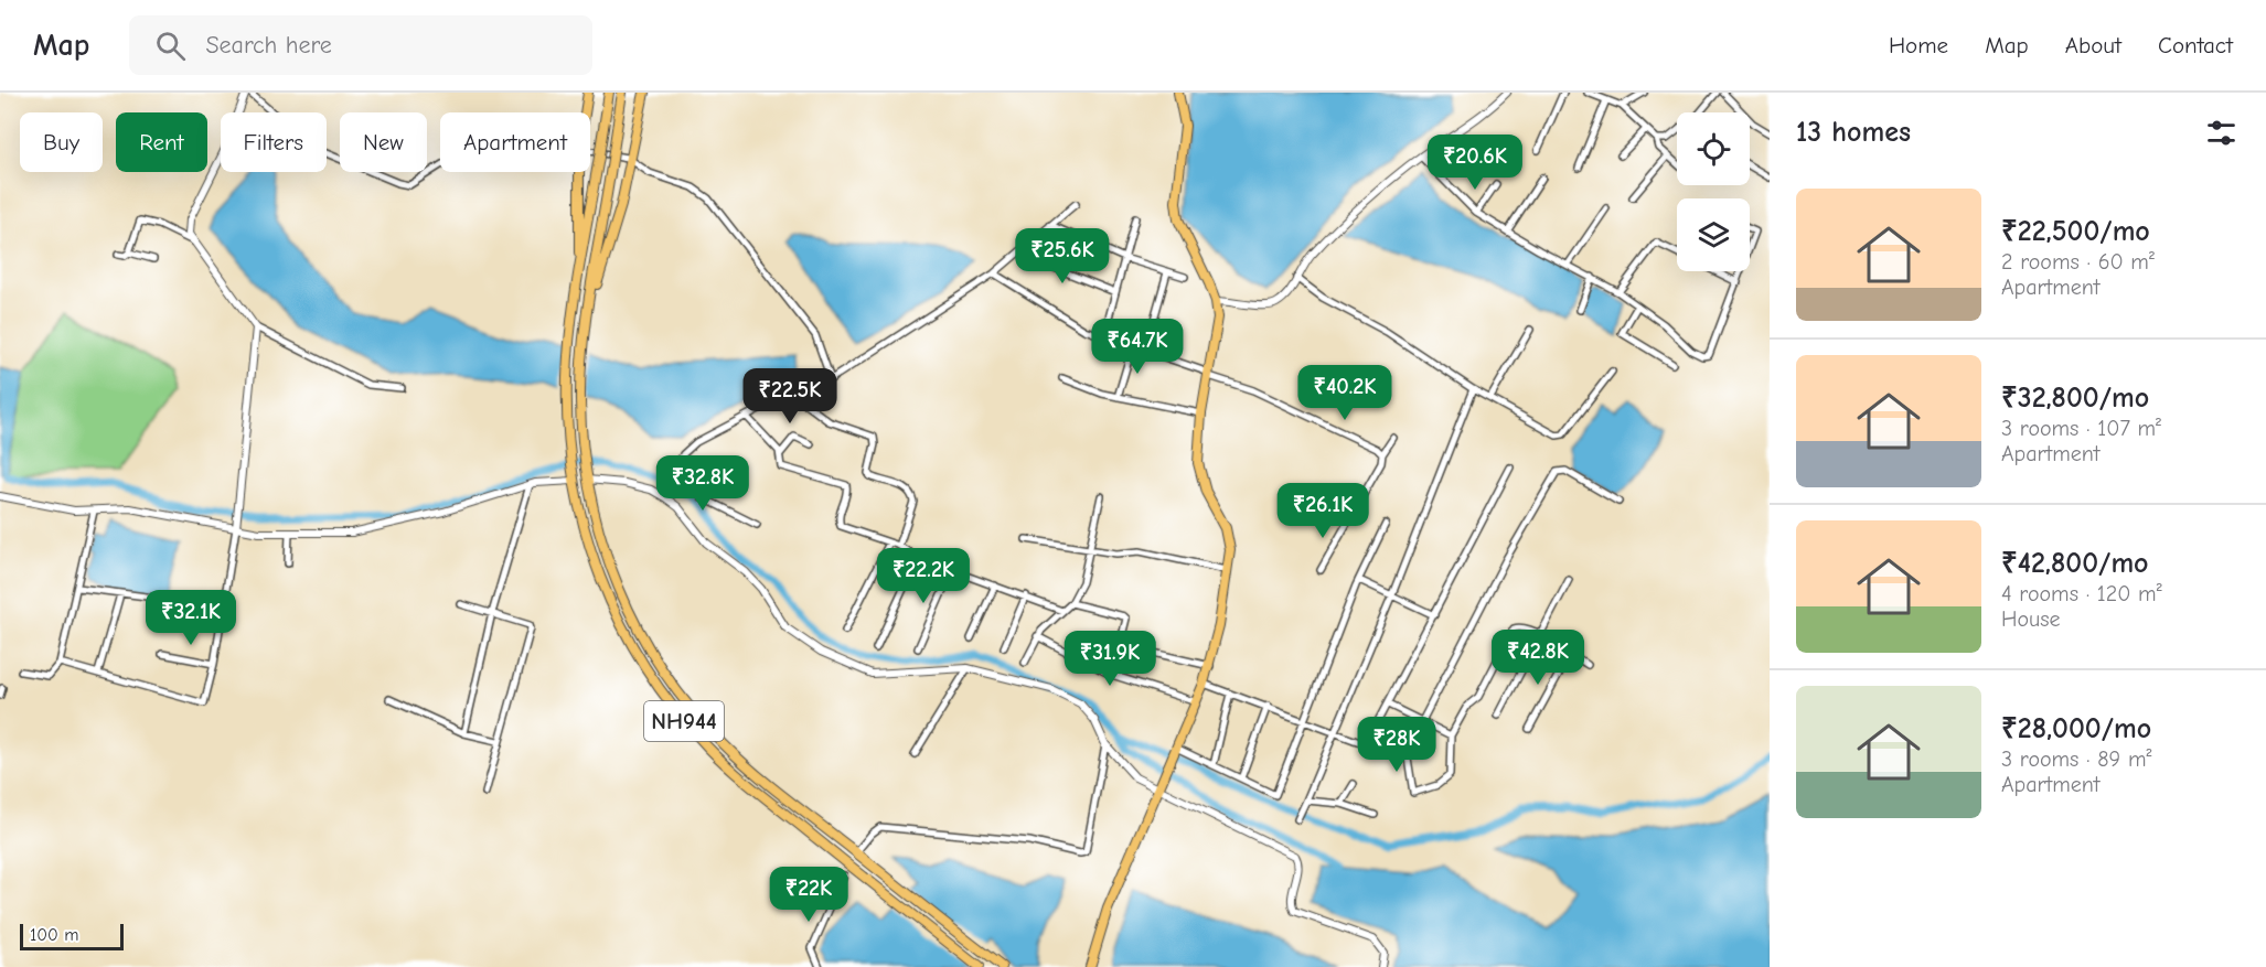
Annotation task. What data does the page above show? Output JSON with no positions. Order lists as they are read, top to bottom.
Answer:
{
  "streets": {
    "main road": ["NH944"]
  },
  "scale_bar": "100 m",
  "page": {
    "header": "Map",
    "search": "Search here",
    "nav": [
      "Home",
      "Map",
      "About",
      "Contact"
    ],
    "heading": "13 homes",
    "chip": [
      "Buy",
      "Rent",
      "Filters",
      "New",
      "Apartment"
    ],
    "price": [
      "₹20.6K",
      "₹25.6K",
      "₹64.7K",
      "₹40.2K",
      "₹22.5K",
      "₹32.8K",
      "₹26.1K",
      "₹22.2K",
      "₹32.1K",
      "₹42.8K",
      "₹31.9K",
      "₹28K",
      "₹22K"
    ],
    "list": [
      {
        "name": "₹22,500/mo",
        "note": "2 rooms · 60 m² · Apartment"
      },
      {
        "name": "₹32,800/mo",
        "note": "3 rooms · 107 m² · Apartment"
      },
      {
        "name": "₹42,800/mo",
        "note": "4 rooms · 120 m² · House"
      },
      {
        "name": "₹28,000/mo",
        "note": "3 rooms · 89 m² · Apartment"
      }
    ],
    "scale": "100 m"
  }
}
